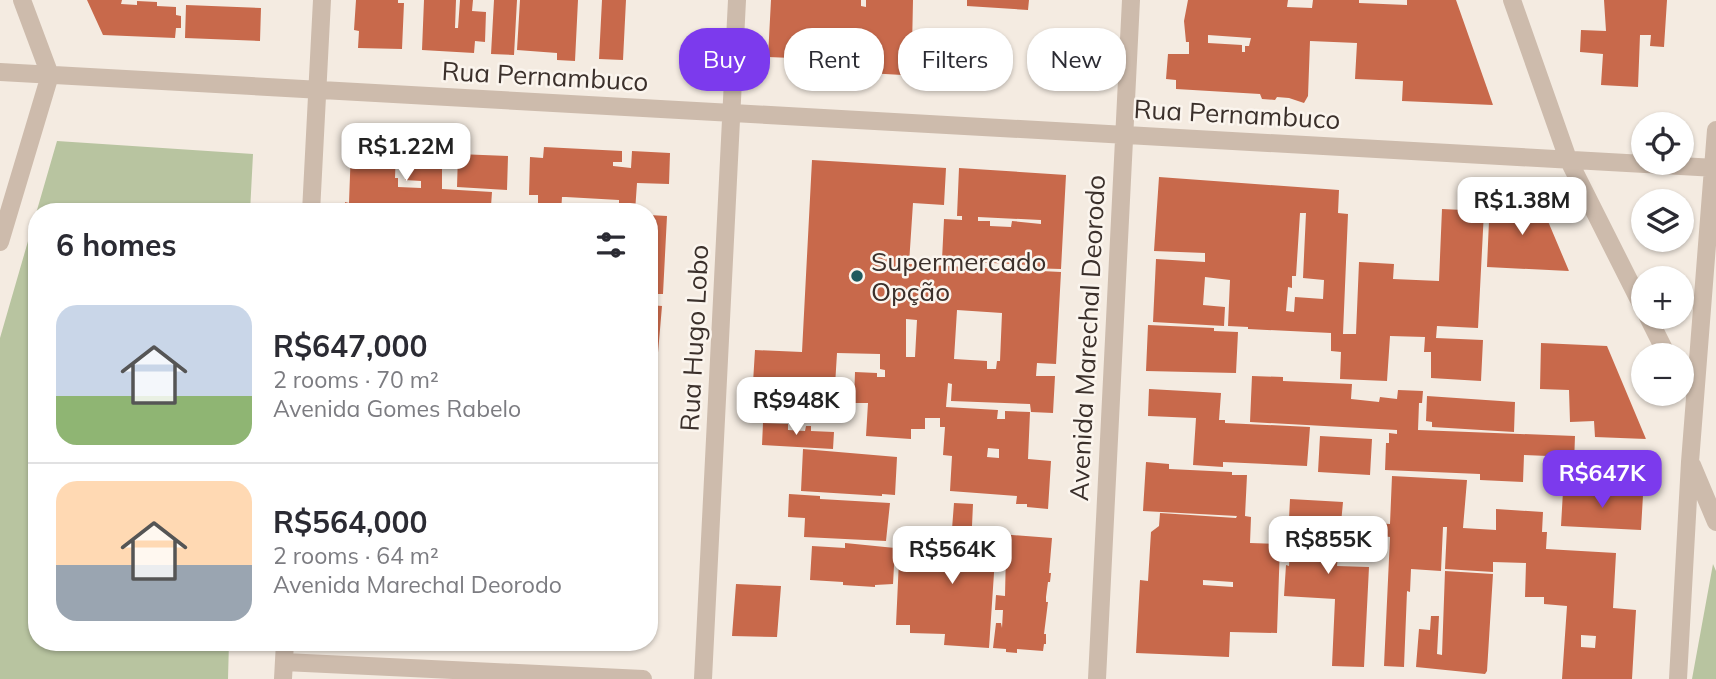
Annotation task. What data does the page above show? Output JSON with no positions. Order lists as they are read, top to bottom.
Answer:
{
  "streets": {
    "street": ["Rua Pernambuco", "Rua Hugo Lobo", "Avenida Marechal Deorodo"]
  },
  "crossings": [
    ["Rua Pernambuco", "Rua Hugo Lobo"],
    ["Rua Pernambuco", "Avenida Marechal Deorodo"]
  ],
  "places": ["Supermercado Opção"],
  "page": {
    "chip": [
      "Buy",
      "Rent",
      "Filters",
      "New"
    ],
    "map_buttons": ["+", "−"],
    "price": [
      "R$1.22M",
      "R$1.38M",
      "R$948K",
      "R$647K",
      "R$855K",
      "R$564K"
    ],
    "heading": "6 homes",
    "list": [
      {
        "name": "R$647,000",
        "note": "2 rooms · 70 m² · Avenida Gomes Rabelo"
      },
      {
        "name": "R$564,000",
        "note": "2 rooms · 64 m² · Avenida Marechal Deorodo"
      }
    ]
  }
}
